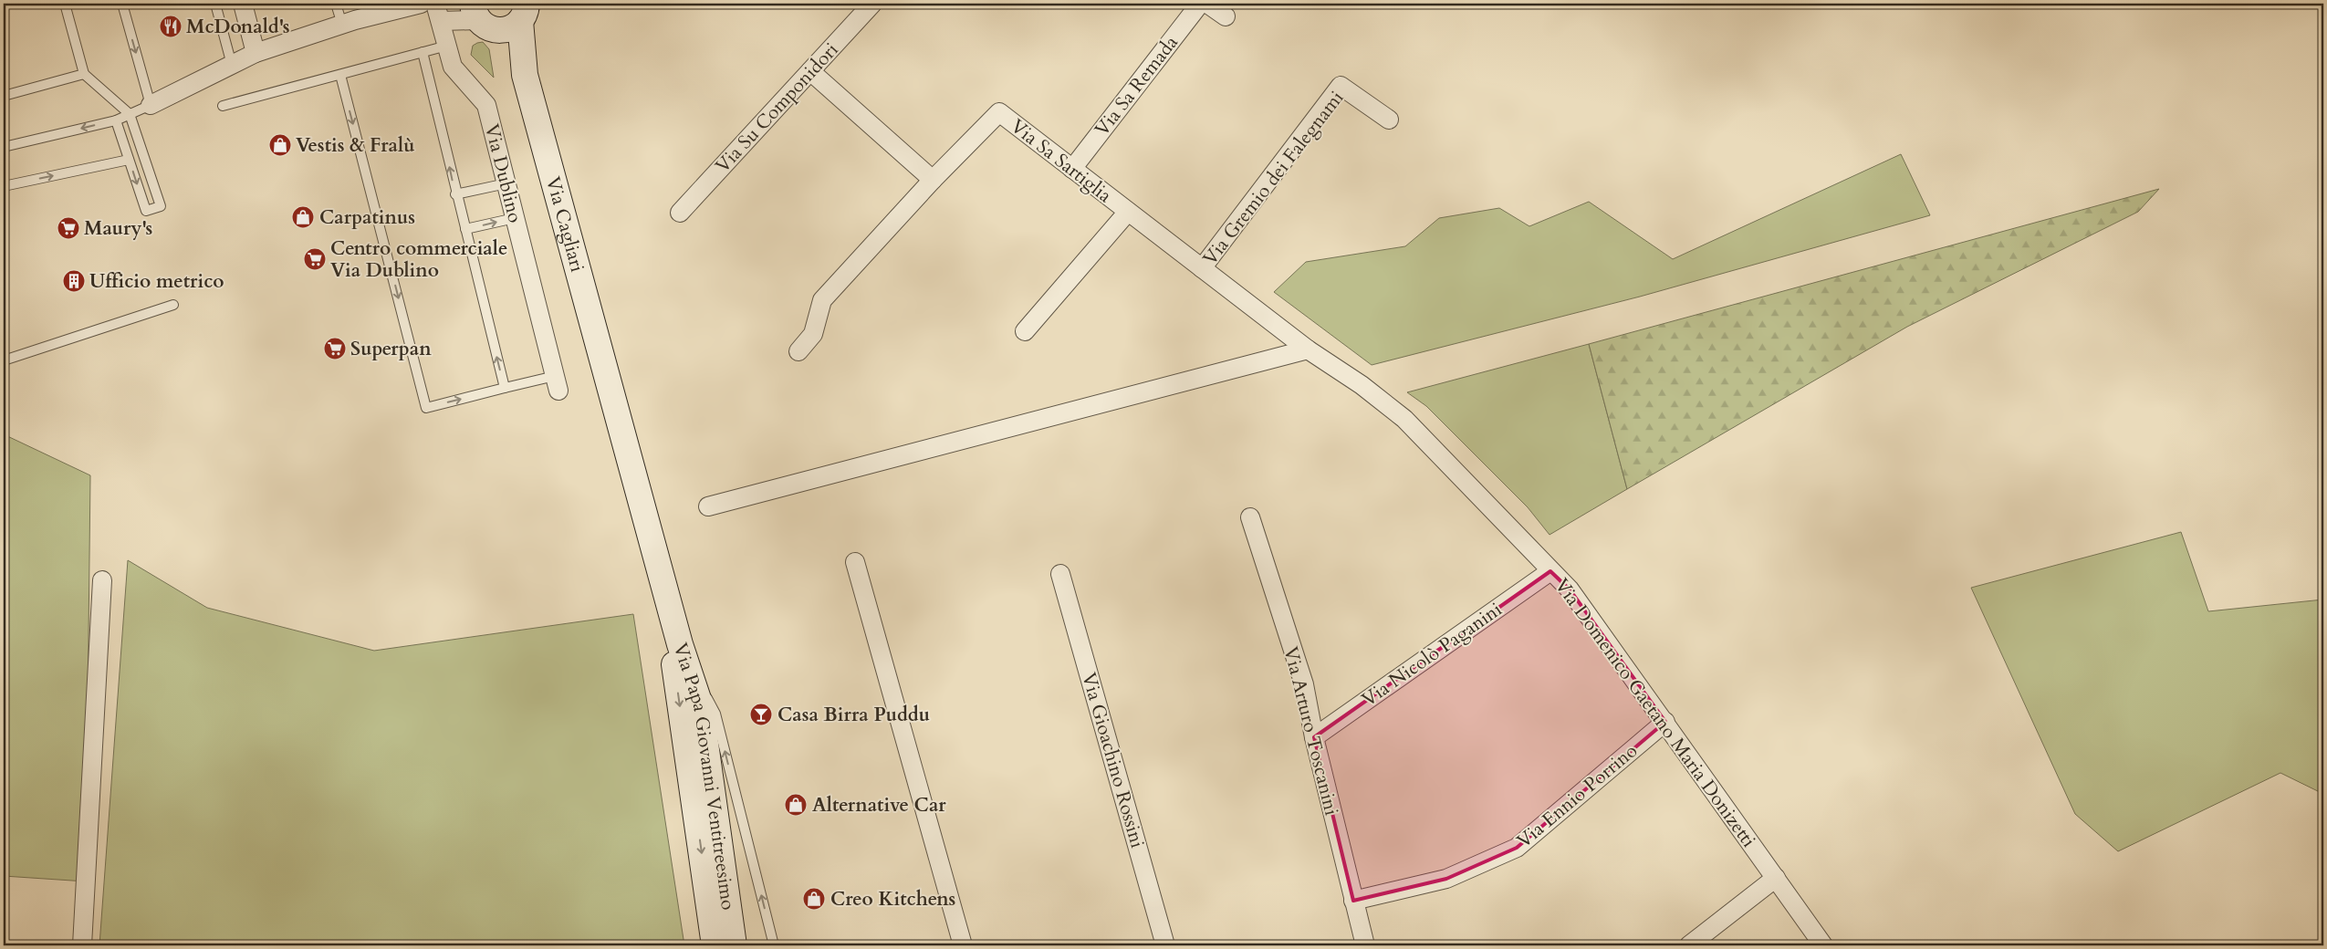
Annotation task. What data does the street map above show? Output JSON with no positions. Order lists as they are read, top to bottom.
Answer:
{
  "streets": {
    "main road": ["Via Cagliari", "Via Papa Giovanni Ventitreesimo"],
    "street": [
      "Via Sa Remada",
      "Via Su Componidori",
      "Via Sa Sartiglia",
      "Via Dublino",
      "Via Gremio dei Falegnami",
      "Via Nicolò Paganini",
      "Via Domenico Gaetano Maria Donizetti",
      "Via Arturo Toscanini",
      "Via Gioachino Rossini",
      "Via Ennio Porrino"
    ]
  },
  "crossings": [
    ["Via Sa Remada", "Via Sa Sartiglia"],
    ["Via Sa Sartiglia", "Via Gremio dei Falegnami"],
    ["Via Sa Sartiglia", "Via Domenico Gaetano Maria Donizetti"],
    ["Via Cagliari", "Via Papa Giovanni Ventitreesimo"],
    ["Via Nicolò Paganini", "Via Domenico Gaetano Maria Donizetti"],
    ["Via Nicolò Paganini", "Via Arturo Toscanini"],
    ["Via Domenico Gaetano Maria Donizetti", "Via Ennio Porrino"],
    ["Via Arturo Toscanini", "Via Ennio Porrino"]
  ],
  "places": {
    "restaurant": ["McDonald's"],
    "shop": [
      "Vestis & Fralù",
      "Carpatinus",
      "Alternative Car",
      "Creo Kitchens"
    ],
    "supermarket": ["Maury's", "Centro commerciale Via Dublino", "Superpan"],
    "building": ["Ufficio metrico"],
    "bar": ["Casa Birra Puddu"]
  }
}
